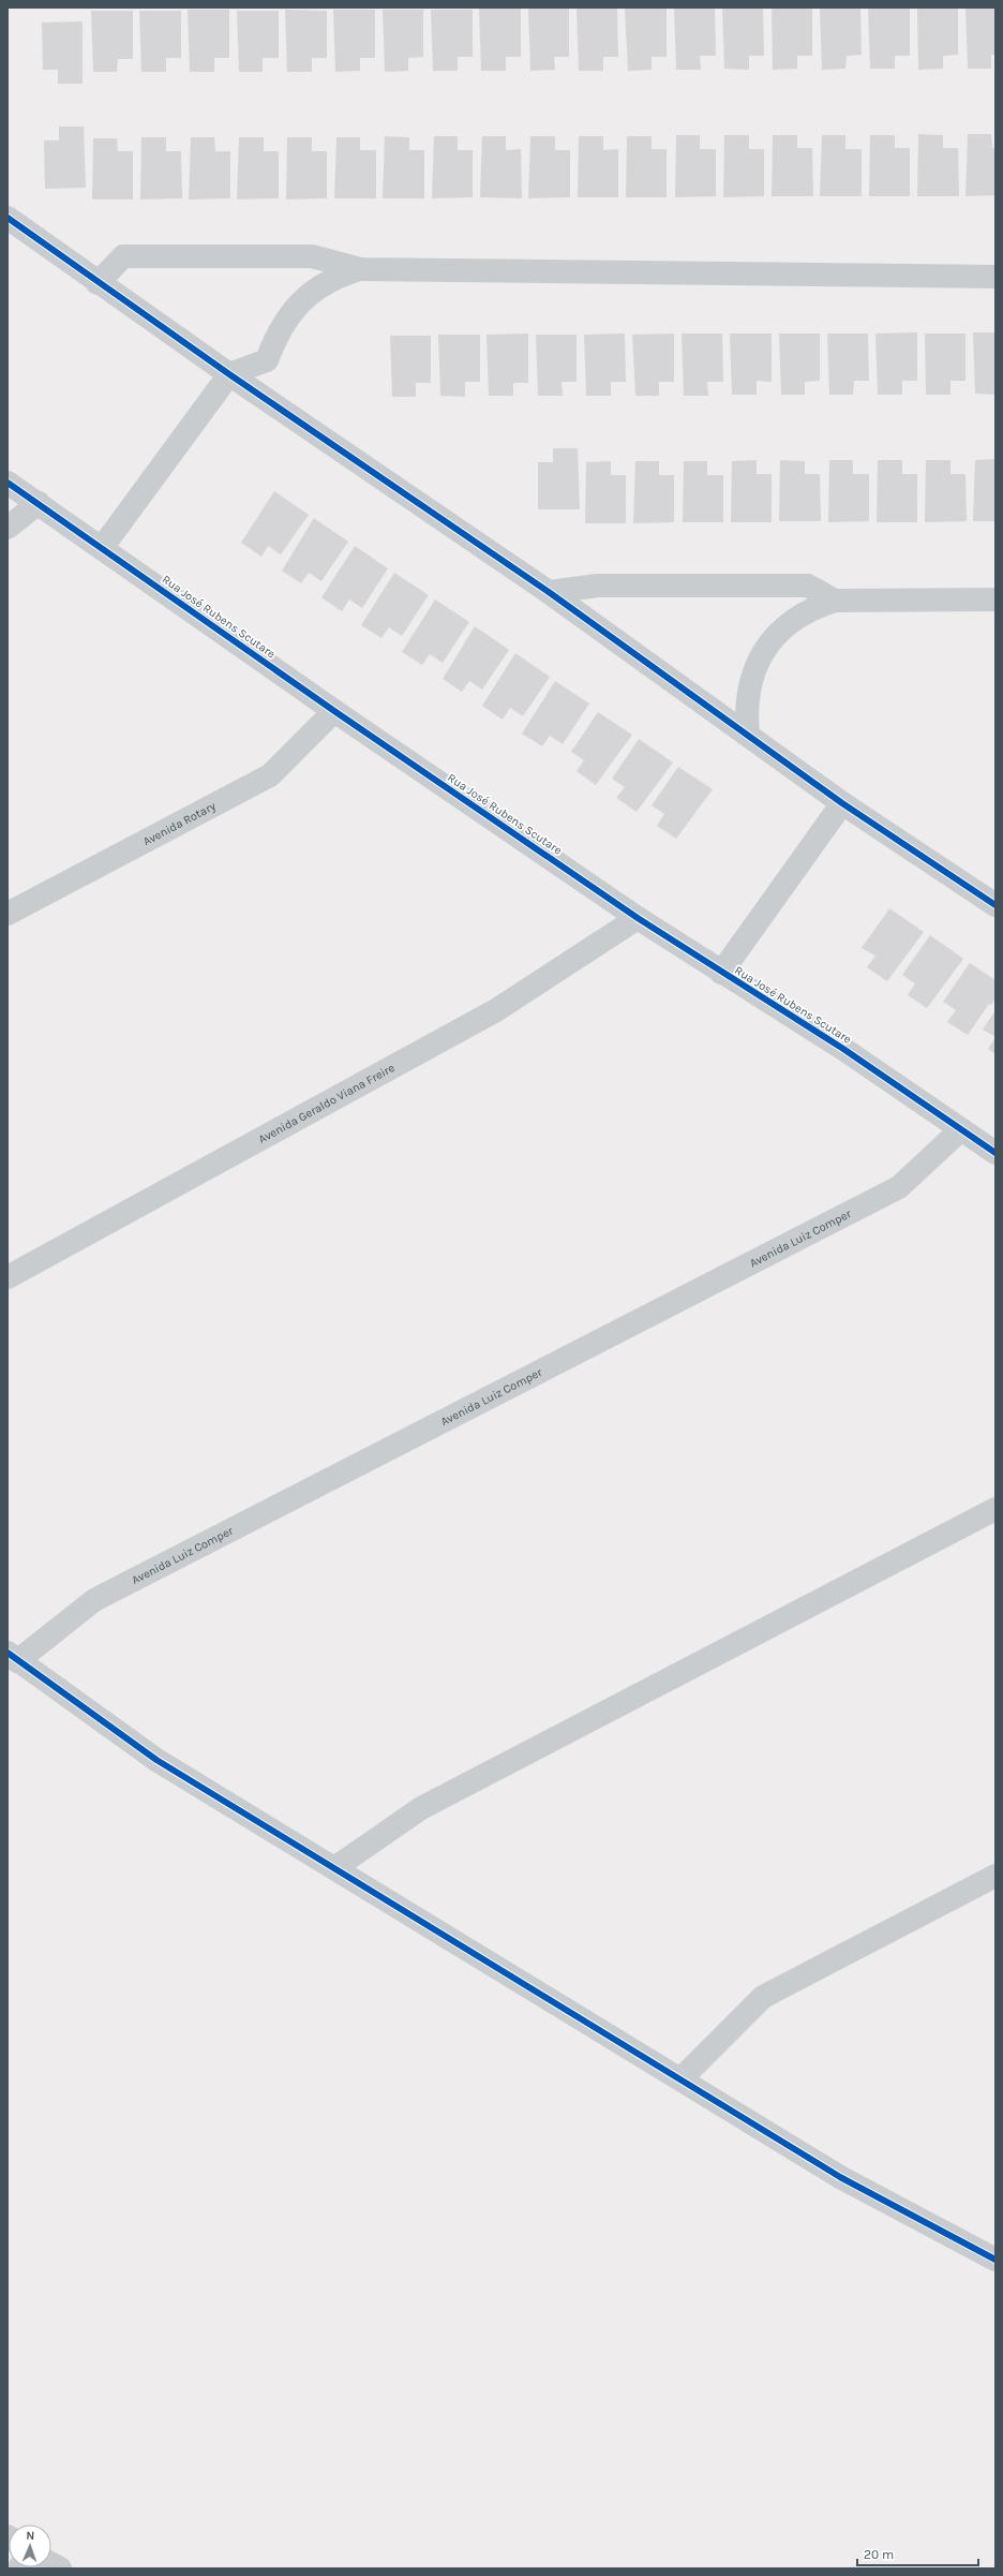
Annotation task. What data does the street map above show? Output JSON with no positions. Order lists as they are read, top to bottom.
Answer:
{
  "streets": {
    "street": [
      "Rua José Rubens Scutare",
      "Avenida Rotary",
      "Avenida Geraldo Viana Freire",
      "Avenida Luiz Comper"
    ]
  },
  "crossings": [
    ["Rua José Rubens Scutare", "Avenida Rotary"],
    ["Rua José Rubens Scutare", "Avenida Geraldo Viana Freire"],
    ["Rua José Rubens Scutare", "Avenida Luiz Comper"]
  ],
  "scale_bar": "20 m",
  "north": "top"
}
